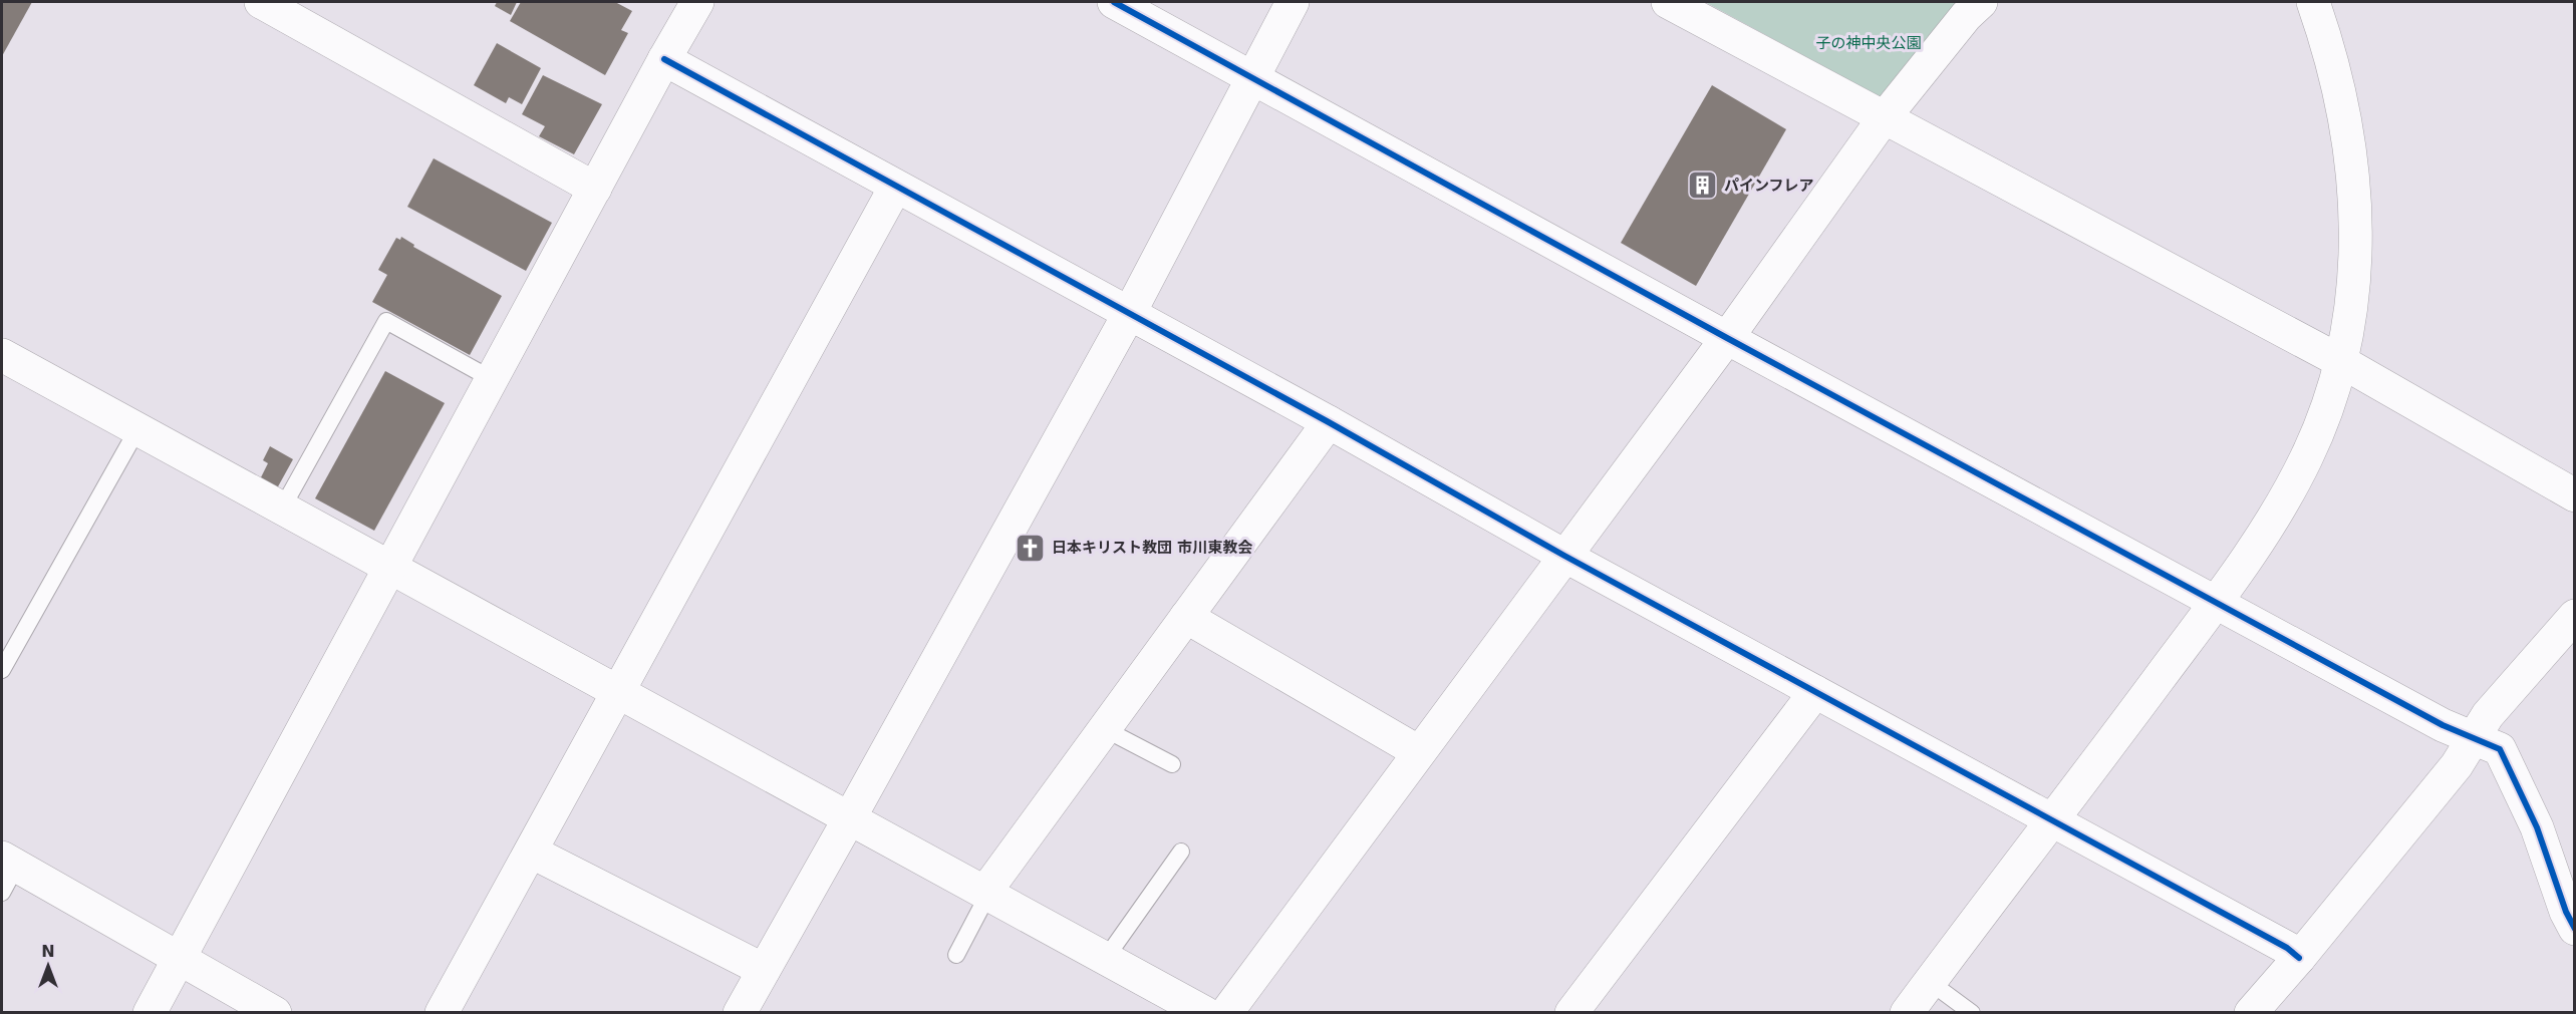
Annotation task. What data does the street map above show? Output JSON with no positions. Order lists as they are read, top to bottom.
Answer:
{
  "parks": ["子の神中央公園"],
  "places": {
    "building": ["パインフレア"],
    "church": ["日本キリスト教団 市川東教会"]
  },
  "north": "top"
}
